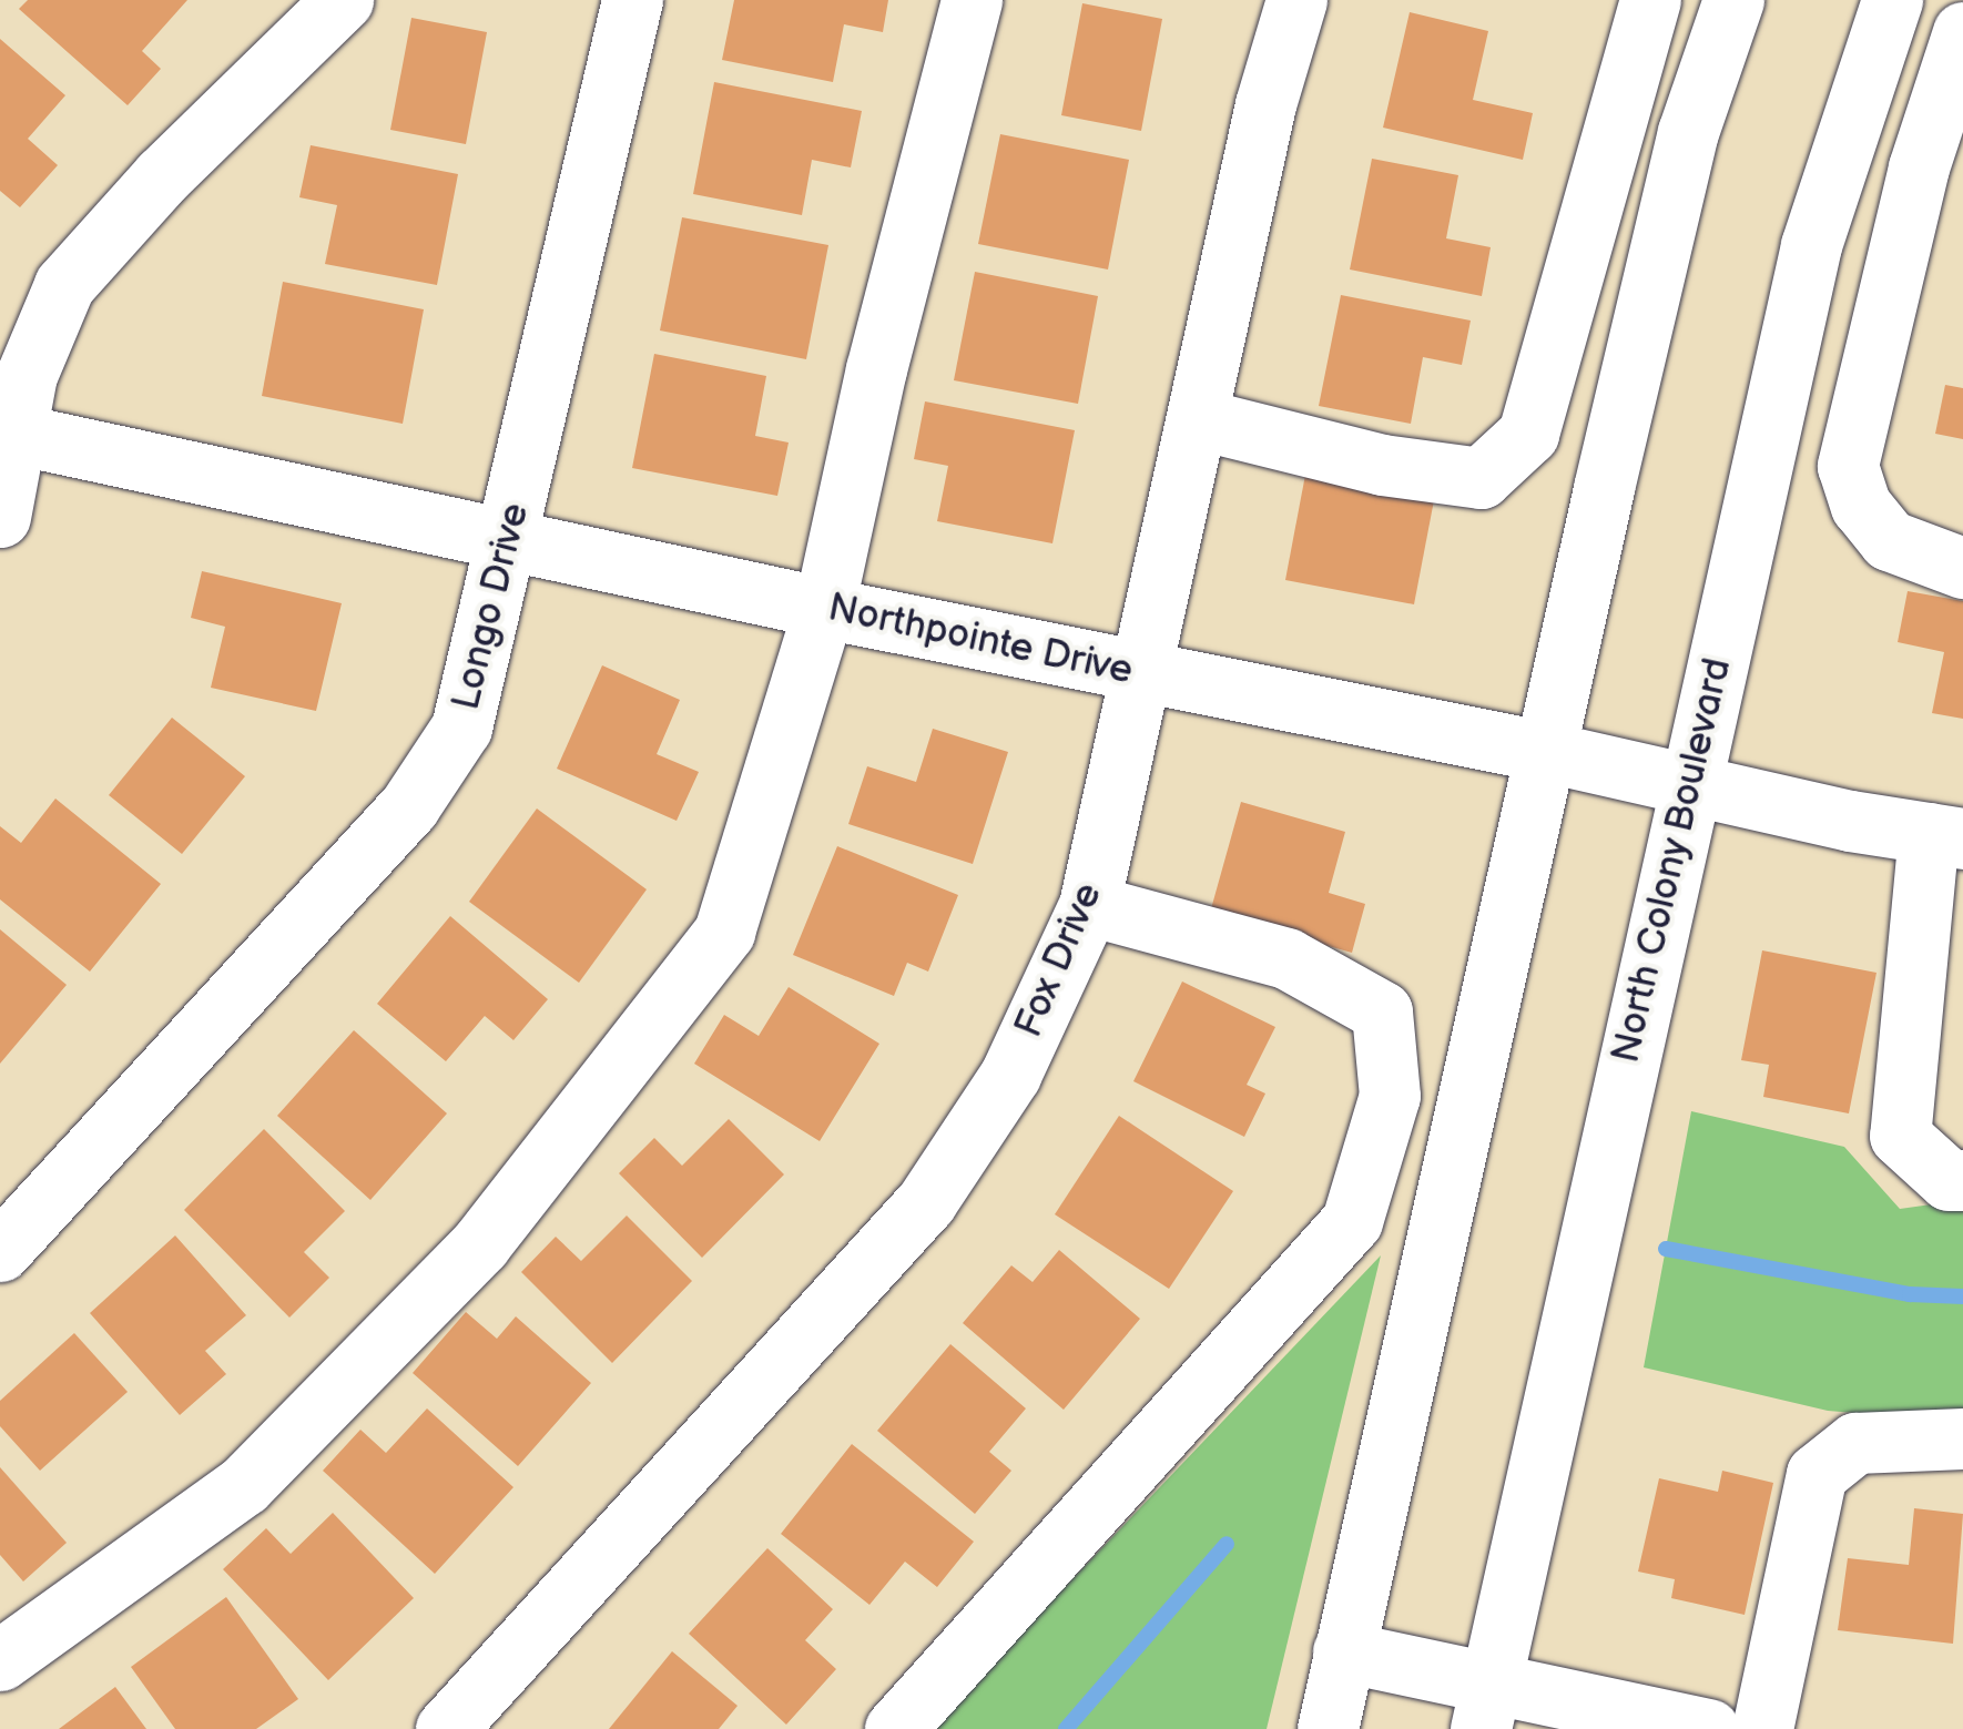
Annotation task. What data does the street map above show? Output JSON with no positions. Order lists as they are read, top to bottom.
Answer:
{
  "streets": {
    "street": [
      "Longo Drive",
      "Northpointe Drive",
      "North Colony Boulevard",
      "Fox Drive"
    ]
  },
  "crossings": [
    ["Longo Drive", "Northpointe Drive"],
    ["Northpointe Drive", "North Colony Boulevard"],
    ["Northpointe Drive", "Fox Drive"]
  ]
}
